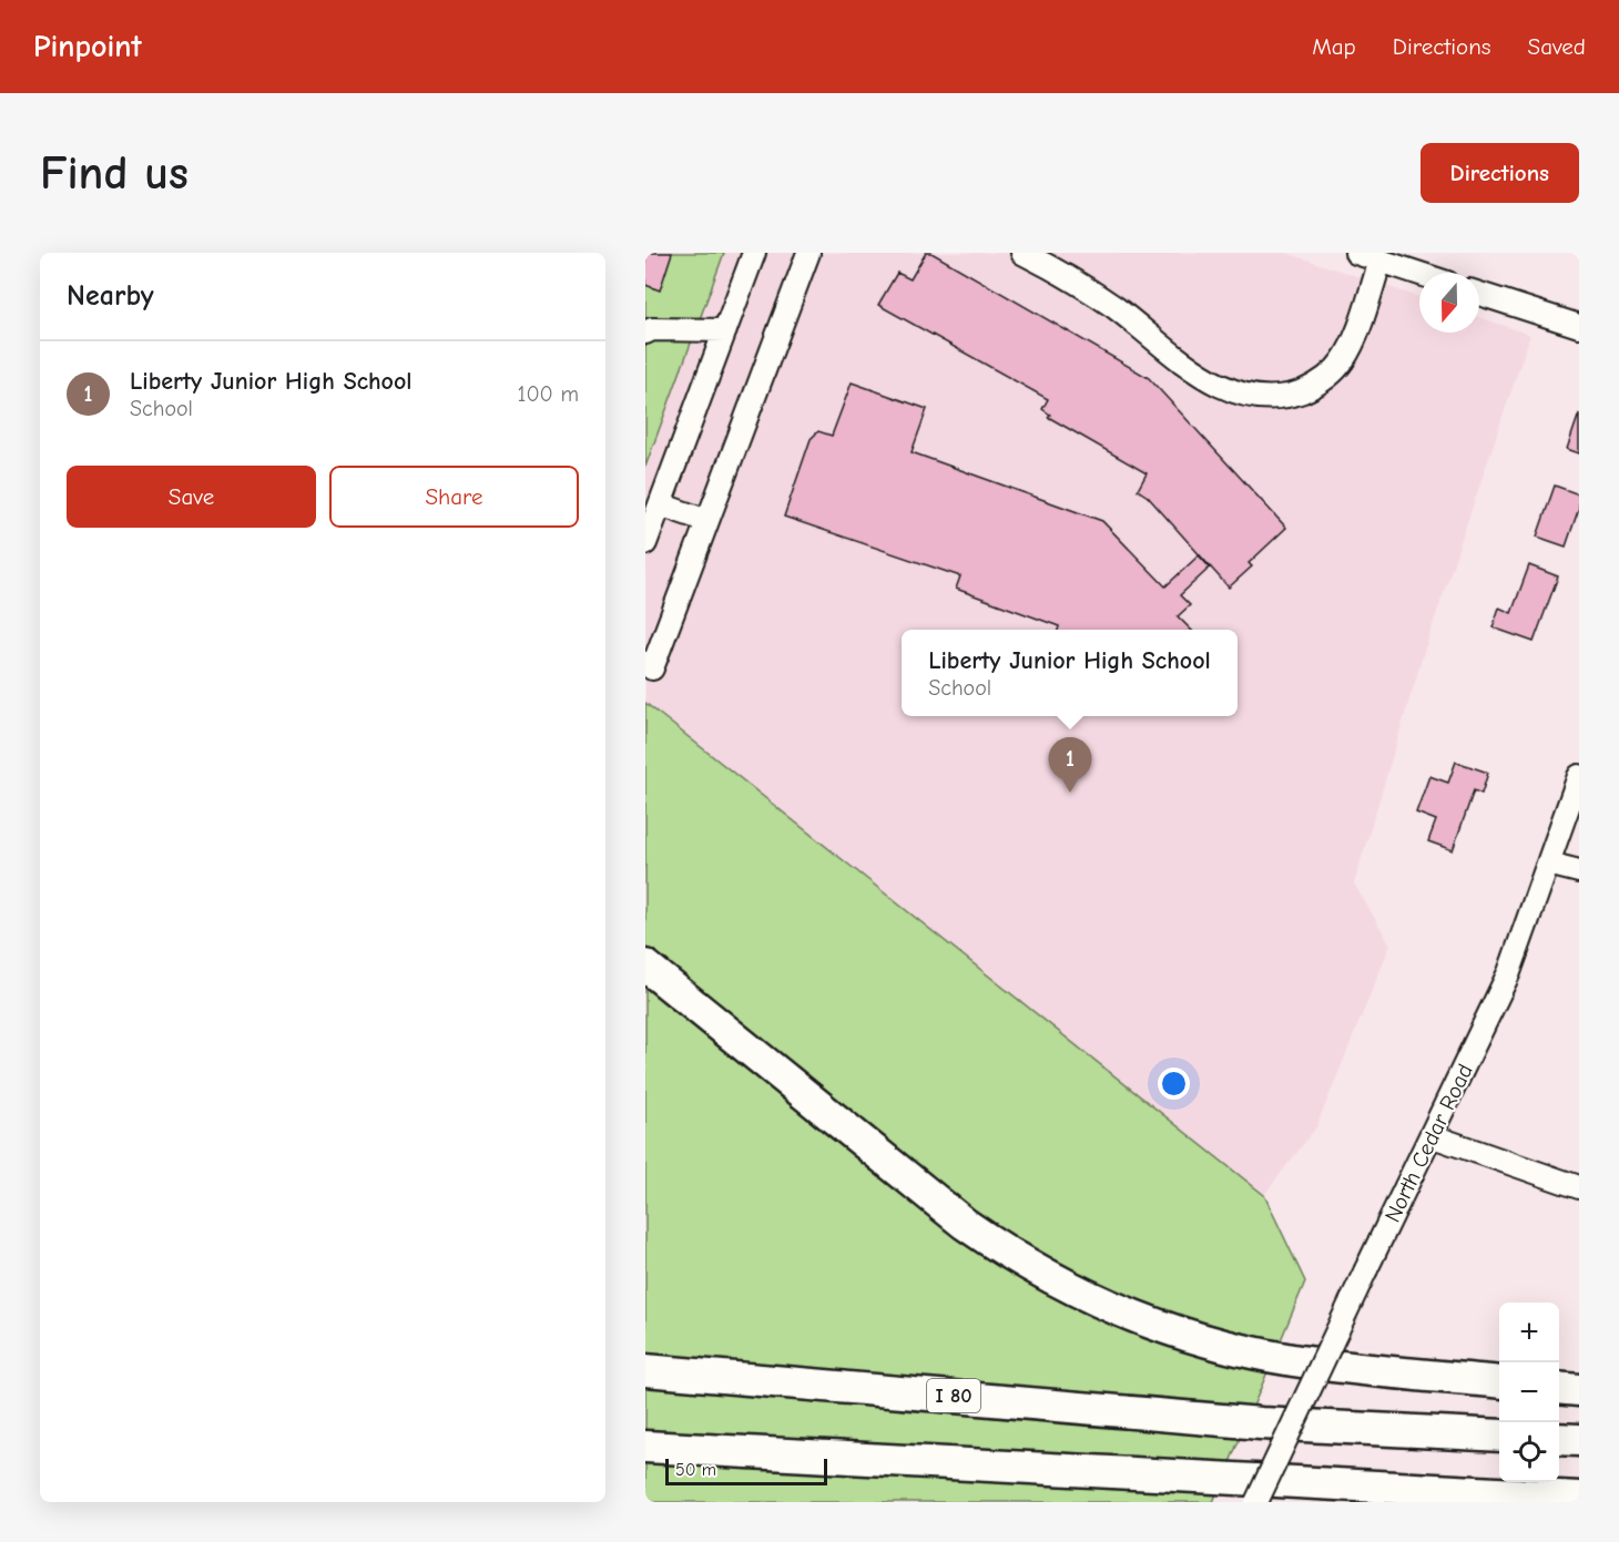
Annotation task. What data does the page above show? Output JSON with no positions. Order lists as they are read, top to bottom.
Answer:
{
  "streets": {
    "highway": ["I 80"],
    "street": ["North Cedar Road"]
  },
  "scale_bar": "50 m",
  "north": "bottom",
  "page": {
    "header": "Pinpoint",
    "nav": ["Map", "Directions", "Saved"],
    "buttons": [
      "Directions",
      ["Save", "Share"]
    ],
    "title": "Find us",
    "heading": "Nearby",
    "list": [
      {
        "mark": "1",
        "name": "Liberty Junior High School",
        "note": "School",
        "value": "100 m"
      }
    ],
    "popup": ["Liberty Junior High School", "School"],
    "pins": "1",
    "map_buttons": ["+", "−"],
    "scale": "50 m"
  }
}
